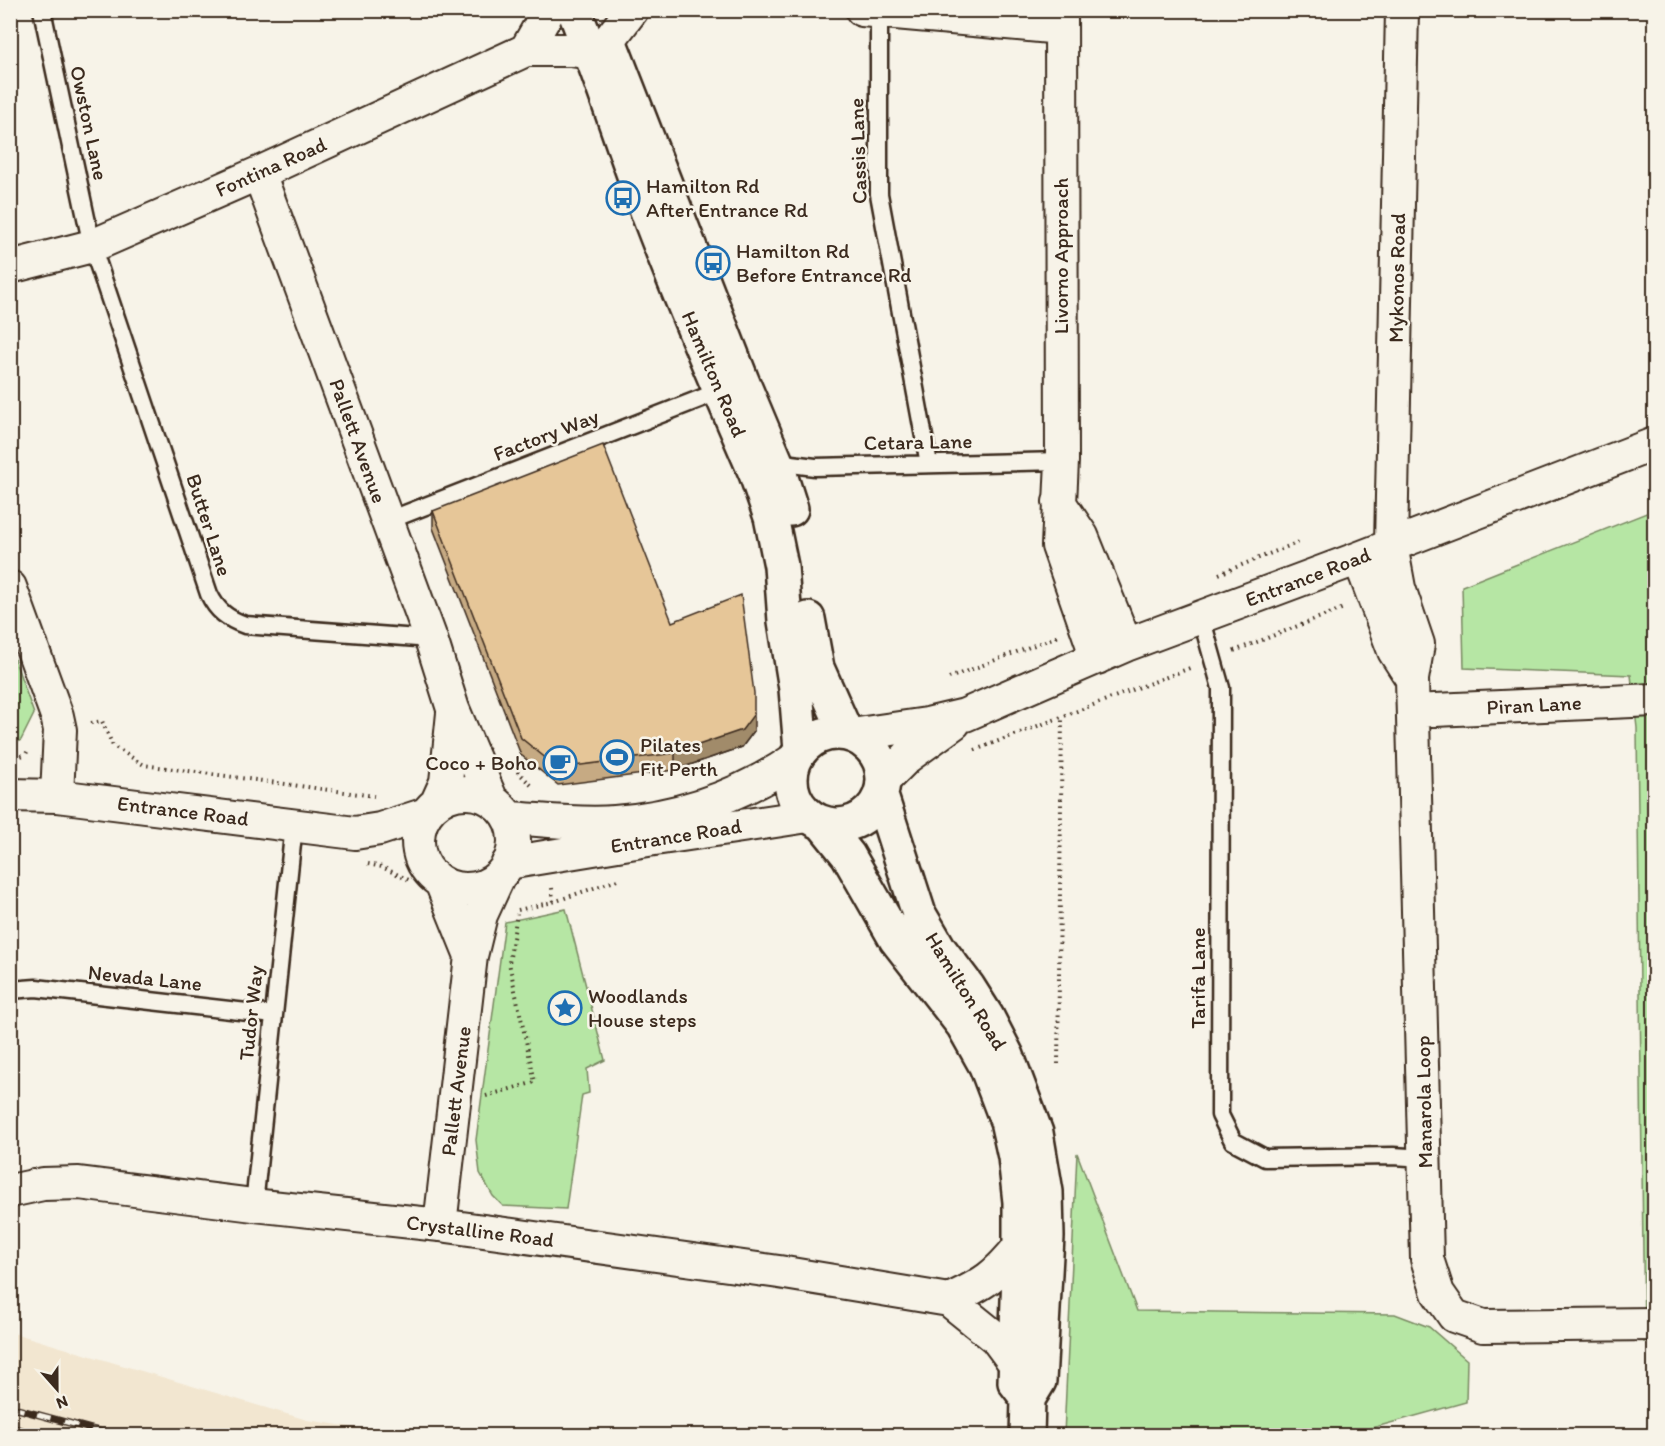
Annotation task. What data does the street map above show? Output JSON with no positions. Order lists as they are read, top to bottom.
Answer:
{
  "streets": {
    "main road": ["Hamilton Road"],
    "street": [
      "Fontina Road",
      "Livorno Approach",
      "Mykonos Road",
      "Pallett Avenue",
      "Entrance Road",
      "Piran Lane",
      "Manarola Loop",
      "Crystalline Road"
    ],
    "lane": [
      "Owston Lane",
      "Cassis Lane",
      "Factory Way",
      "Cetara Lane",
      "Butter Lane",
      "Nevada Lane",
      "Tarifa Lane",
      "Tudor Way"
    ]
  },
  "crossings": [
    ["Owston Lane", "Fontina Road"],
    ["Owston Lane", "Butter Lane"],
    ["Cassis Lane", "Cetara Lane"],
    ["Fontina Road", "Hamilton Road"],
    ["Fontina Road", "Pallett Avenue"],
    ["Fontina Road", "Butter Lane"],
    ["Livorno Approach", "Cetara Lane"],
    ["Livorno Approach", "Entrance Road"],
    ["Mykonos Road", "Entrance Road"],
    ["Mykonos Road", "Manarola Loop"],
    ["Hamilton Road", "Factory Way"],
    ["Hamilton Road", "Cetara Lane"],
    ["Hamilton Road", "Entrance Road"],
    ["Hamilton Road", "Crystalline Road"],
    ["Factory Way", "Pallett Avenue"],
    ["Pallett Avenue", "Butter Lane"],
    ["Pallett Avenue", "Entrance Road"],
    ["Pallett Avenue", "Crystalline Road"],
    ["Entrance Road", "Tarifa Lane"],
    ["Entrance Road", "Tudor Way"],
    ["Entrance Road", "Manarola Loop"],
    ["Piran Lane", "Manarola Loop"],
    ["Nevada Lane", "Tudor Way"],
    ["Tarifa Lane", "Manarola Loop"],
    ["Tudor Way", "Crystalline Road"]
  ],
  "places": {
    "bus stop": ["Hamilton Rd After Entrance Rd", "Hamilton Rd Before Entrance Rd"],
    "sports": ["Pilates Fit Perth"],
    "cafe": ["Coco + Boho"],
    "place": ["Woodlands House steps"]
  },
  "north": "bottom"
}
